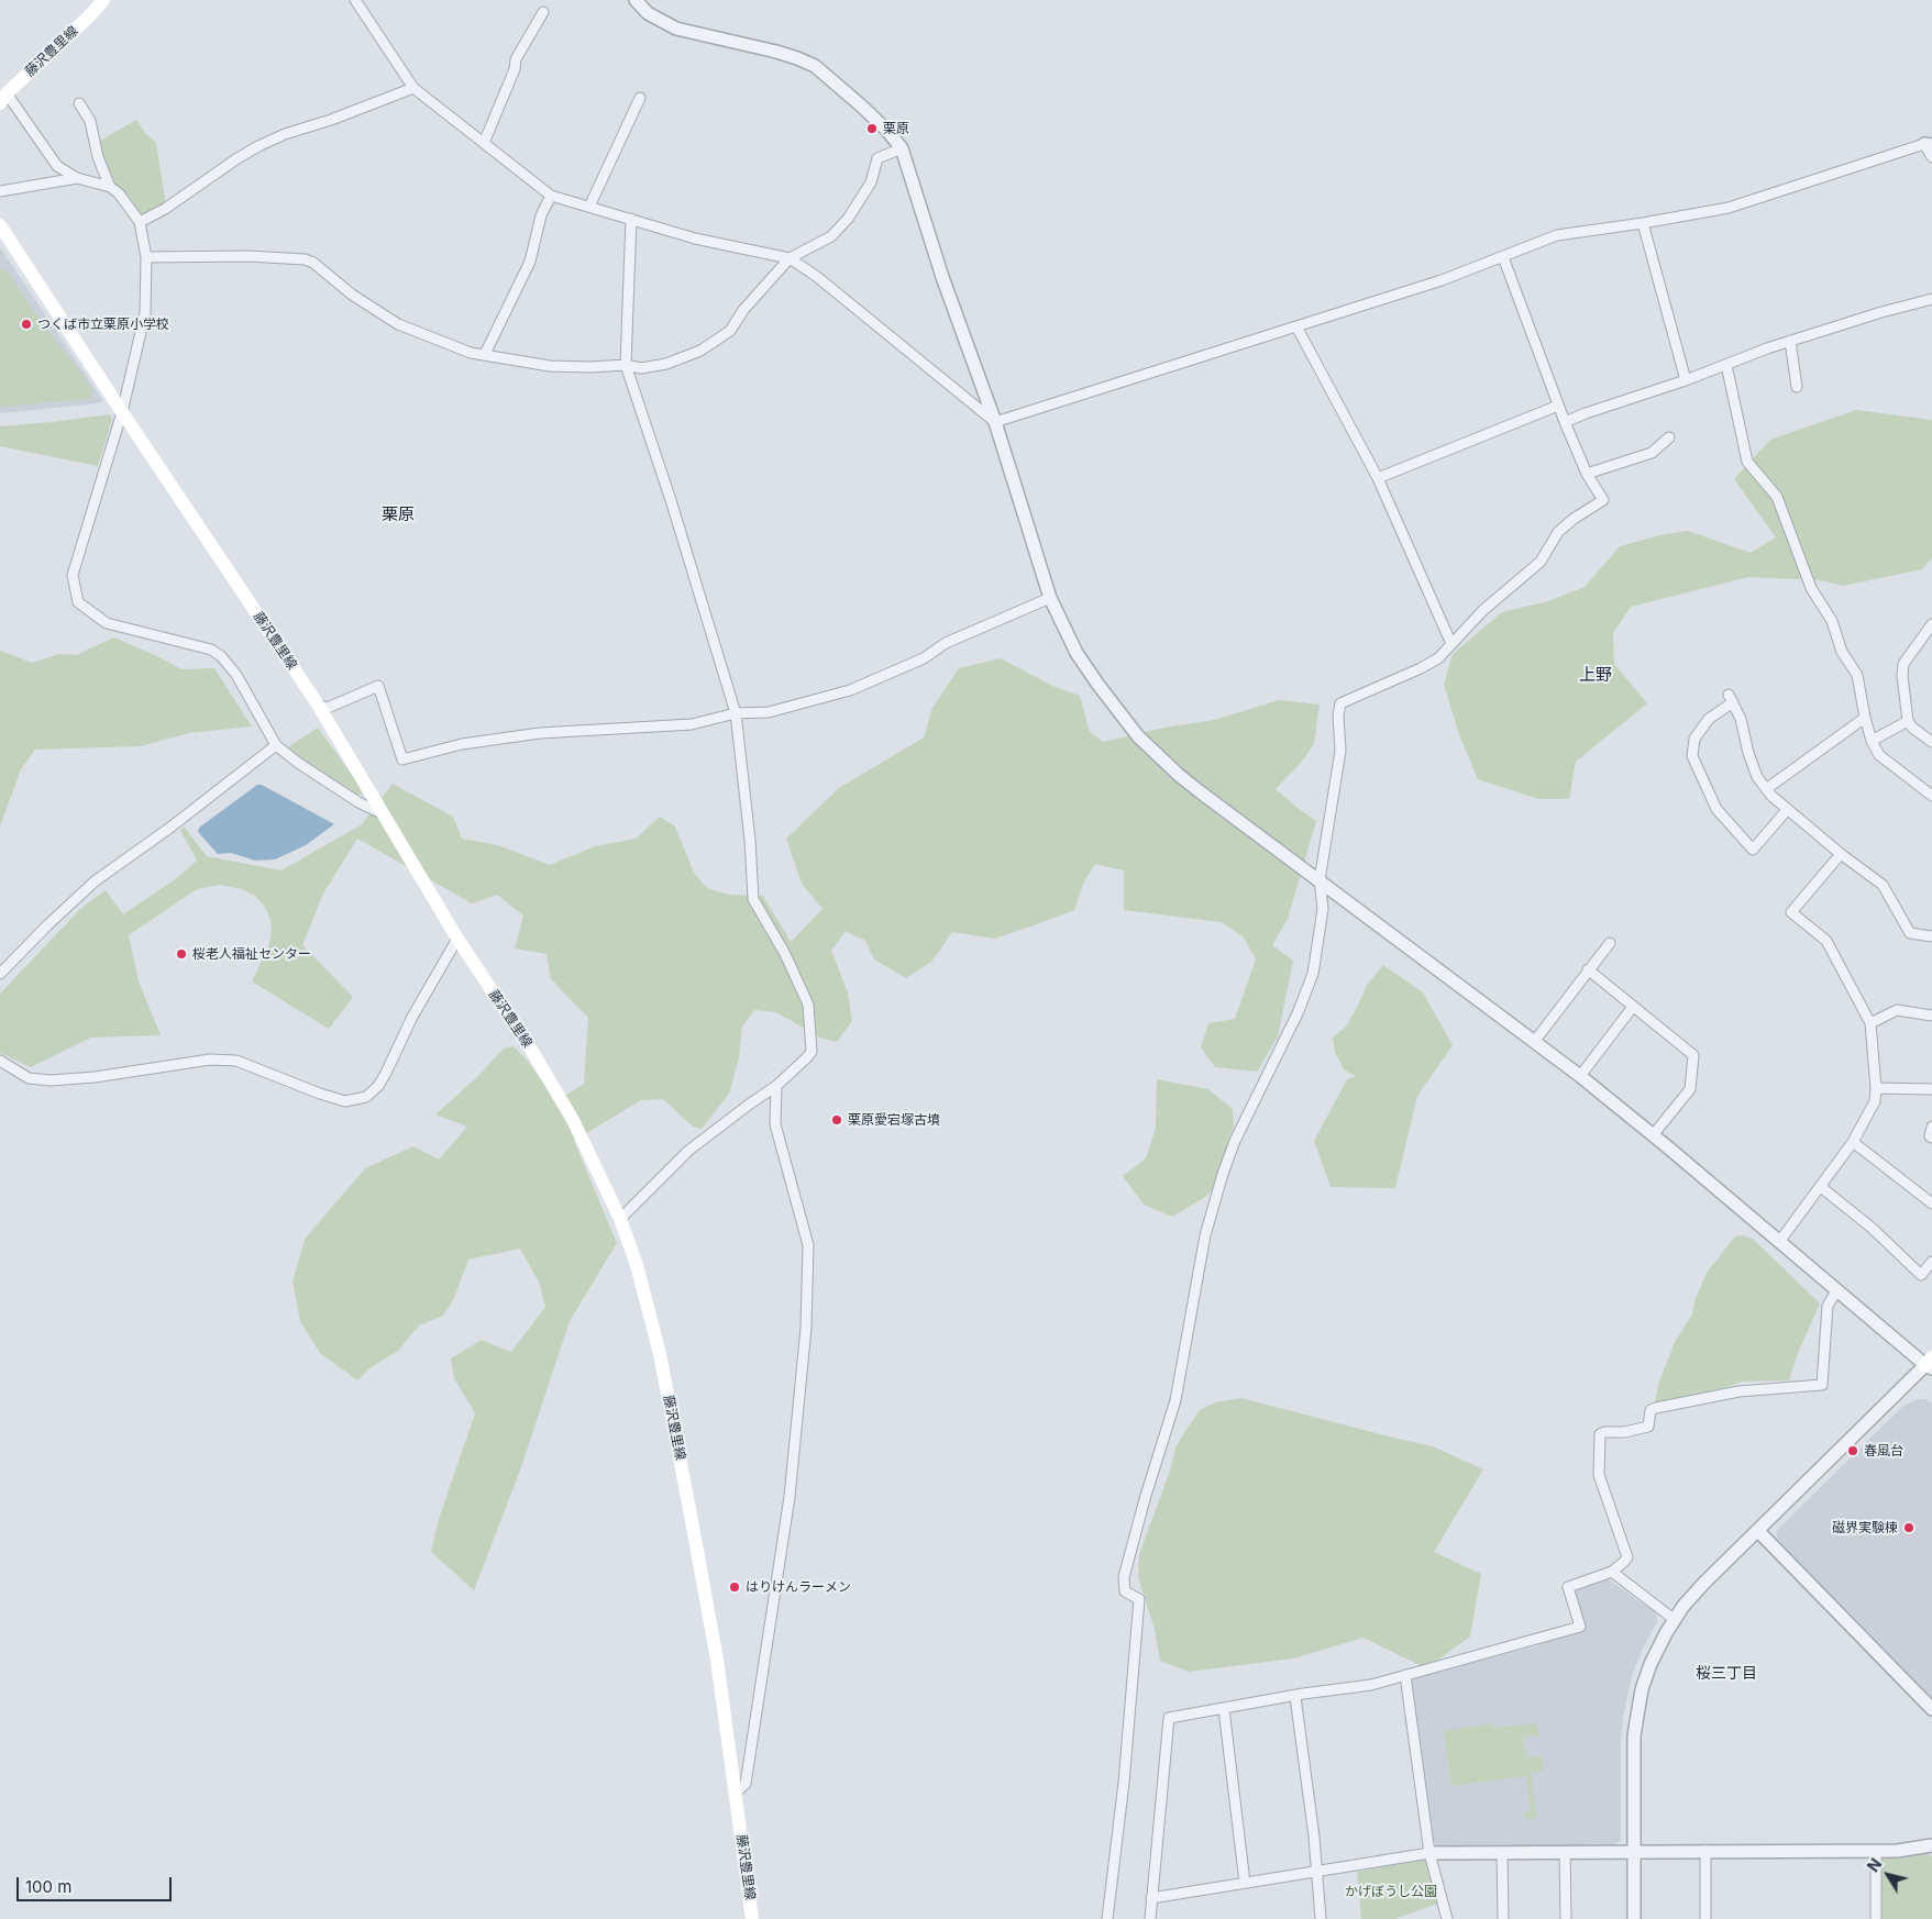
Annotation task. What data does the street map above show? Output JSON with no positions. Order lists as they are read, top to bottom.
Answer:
{
  "streets": {
    "main road": ["藤沢豊里線"]
  },
  "districts": ["栗原", "上野", "桜三丁目"],
  "parks": ["かげぼうし公園"],
  "places": [
    "栗原",
    "つくば市立栗原小学校",
    "桜老人福祉センター",
    "栗原愛宕塚古墳",
    "春風台",
    "磁界実験棟",
    "はりけんラーメン"
  ],
  "scale_bar": "100 m",
  "north": "top left"
}
